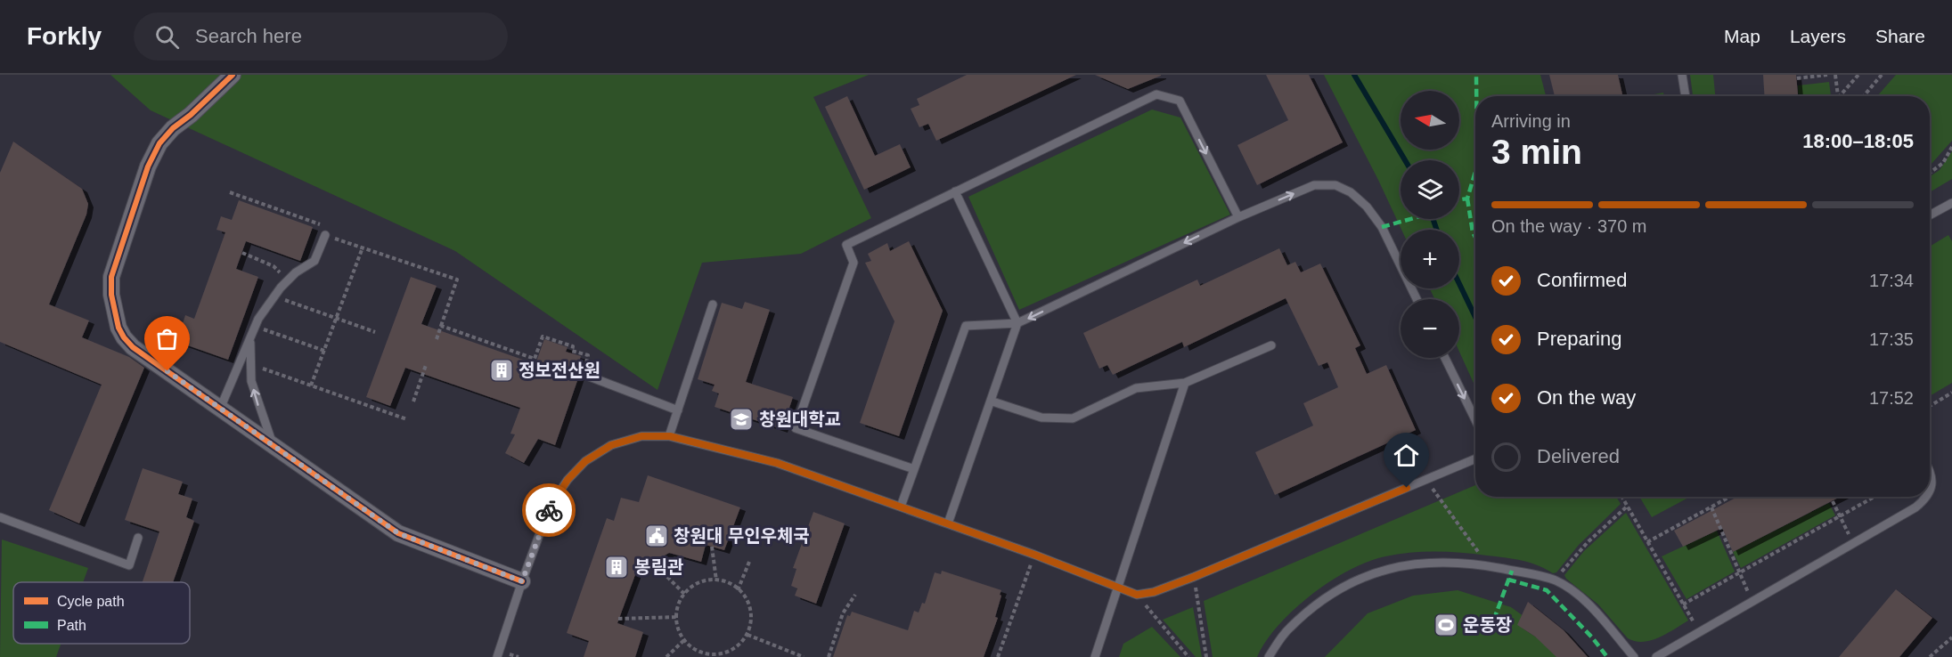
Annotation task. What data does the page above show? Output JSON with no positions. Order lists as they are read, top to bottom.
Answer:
{
  "places": {
    "building": ["정보전산원", "봉림관"],
    "school or university": ["창원대학교"],
    "public building": ["창원대 무인우체국"],
    "sports": ["운동장"]
  },
  "legend": ["Cycle path", "Path"],
  "north": "left",
  "page": {
    "header": "Forkly",
    "search": "Search here",
    "nav": ["Map", "Layers", "Share"],
    "map_buttons": ["+", "−"],
    "heading": ["3 min", "Arriving in", "18:00–18:05"],
    "bar": "On the way · 370 m",
    "list": [
      ["Confirmed", "17:34"],
      ["Preparing", "17:35"],
      ["On the way", "17:52"],
      "Delivered"
    ]
  }
}
